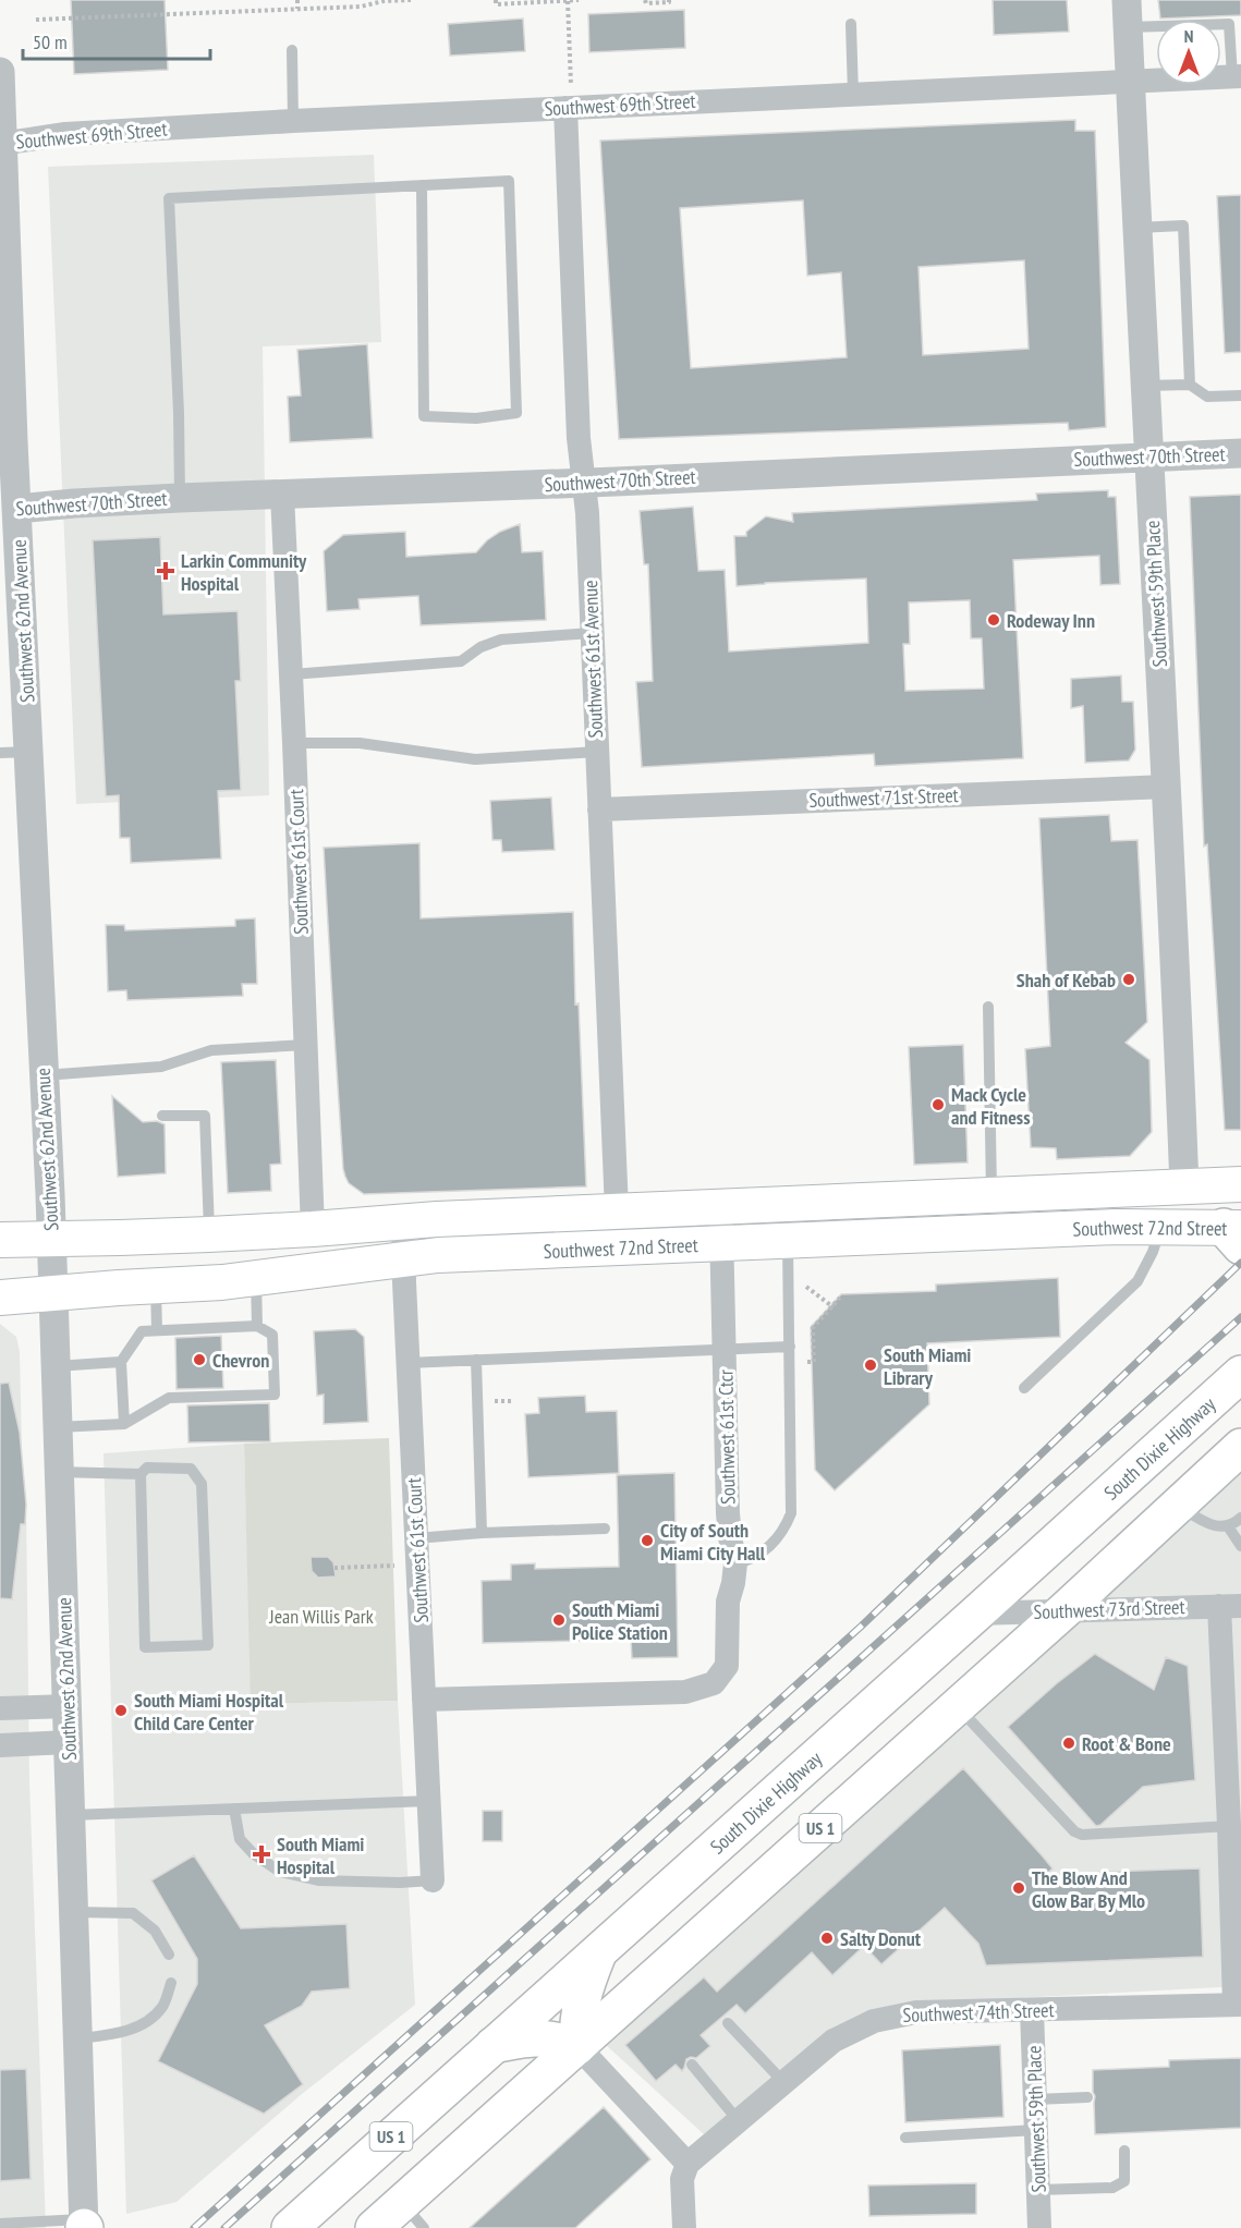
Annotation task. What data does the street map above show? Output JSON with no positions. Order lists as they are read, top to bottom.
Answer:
{
  "streets": {
    "highway": ["South Dixie Highway", "US 1"],
    "main road": ["Southwest 72nd Street"],
    "street": [
      "Southwest 69th Street",
      "Southwest 70th Street",
      "Southwest 59th Place",
      "Southwest 62nd Avenue",
      "Southwest 61st Avenue",
      "Southwest 71st Street",
      "Southwest 61st Court",
      "Southwest 61st Ctcr",
      "Southwest 73rd Street",
      "Southwest 74th Street"
    ]
  },
  "crossings": [
    ["Southwest 69th Street", "Southwest 59th Place"],
    ["Southwest 69th Street", "Southwest 62nd Avenue"],
    ["Southwest 69th Street", "Southwest 61st Avenue"],
    ["Southwest 70th Street", "Southwest 59th Place"],
    ["Southwest 70th Street", "Southwest 62nd Avenue"],
    ["Southwest 70th Street", "Southwest 61st Avenue"],
    ["Southwest 70th Street", "Southwest 61st Court"],
    ["Southwest 59th Place", "Southwest 71st Street"],
    ["Southwest 59th Place", "Southwest 72nd Street"],
    ["Southwest 59th Place", "Southwest 74th Street"],
    ["Southwest 62nd Avenue", "Southwest 72nd Street"],
    ["Southwest 61st Avenue", "Southwest 71st Street"],
    ["Southwest 61st Avenue", "Southwest 72nd Street"],
    ["Southwest 61st Court", "Southwest 72nd Street"],
    ["Southwest 61st Court", "Southwest 61st Ctcr"],
    ["Southwest 72nd Street", "Southwest 61st Ctcr"],
    ["South Dixie Highway", "Southwest 73rd Street"],
    ["Southwest 73rd Street", "US 1"]
  ],
  "parks": ["Jean Willis Park"],
  "places": {
    "health": ["Larkin Community Hospital", "South Miami Hospital"],
    "other": [
      "Rodeway Inn",
      "Shah of Kebab",
      "Mack Cycle and Fitness",
      "Chevron",
      "South Miami Library",
      "City of South Miami City Hall",
      "South Miami Police Station",
      "South Miami Hospital Child Care Center",
      "Root & Bone",
      "The Blow And Glow Bar By Mlo",
      "Salty Donut"
    ]
  },
  "scale_bar": "50 m",
  "north": "top"
}
